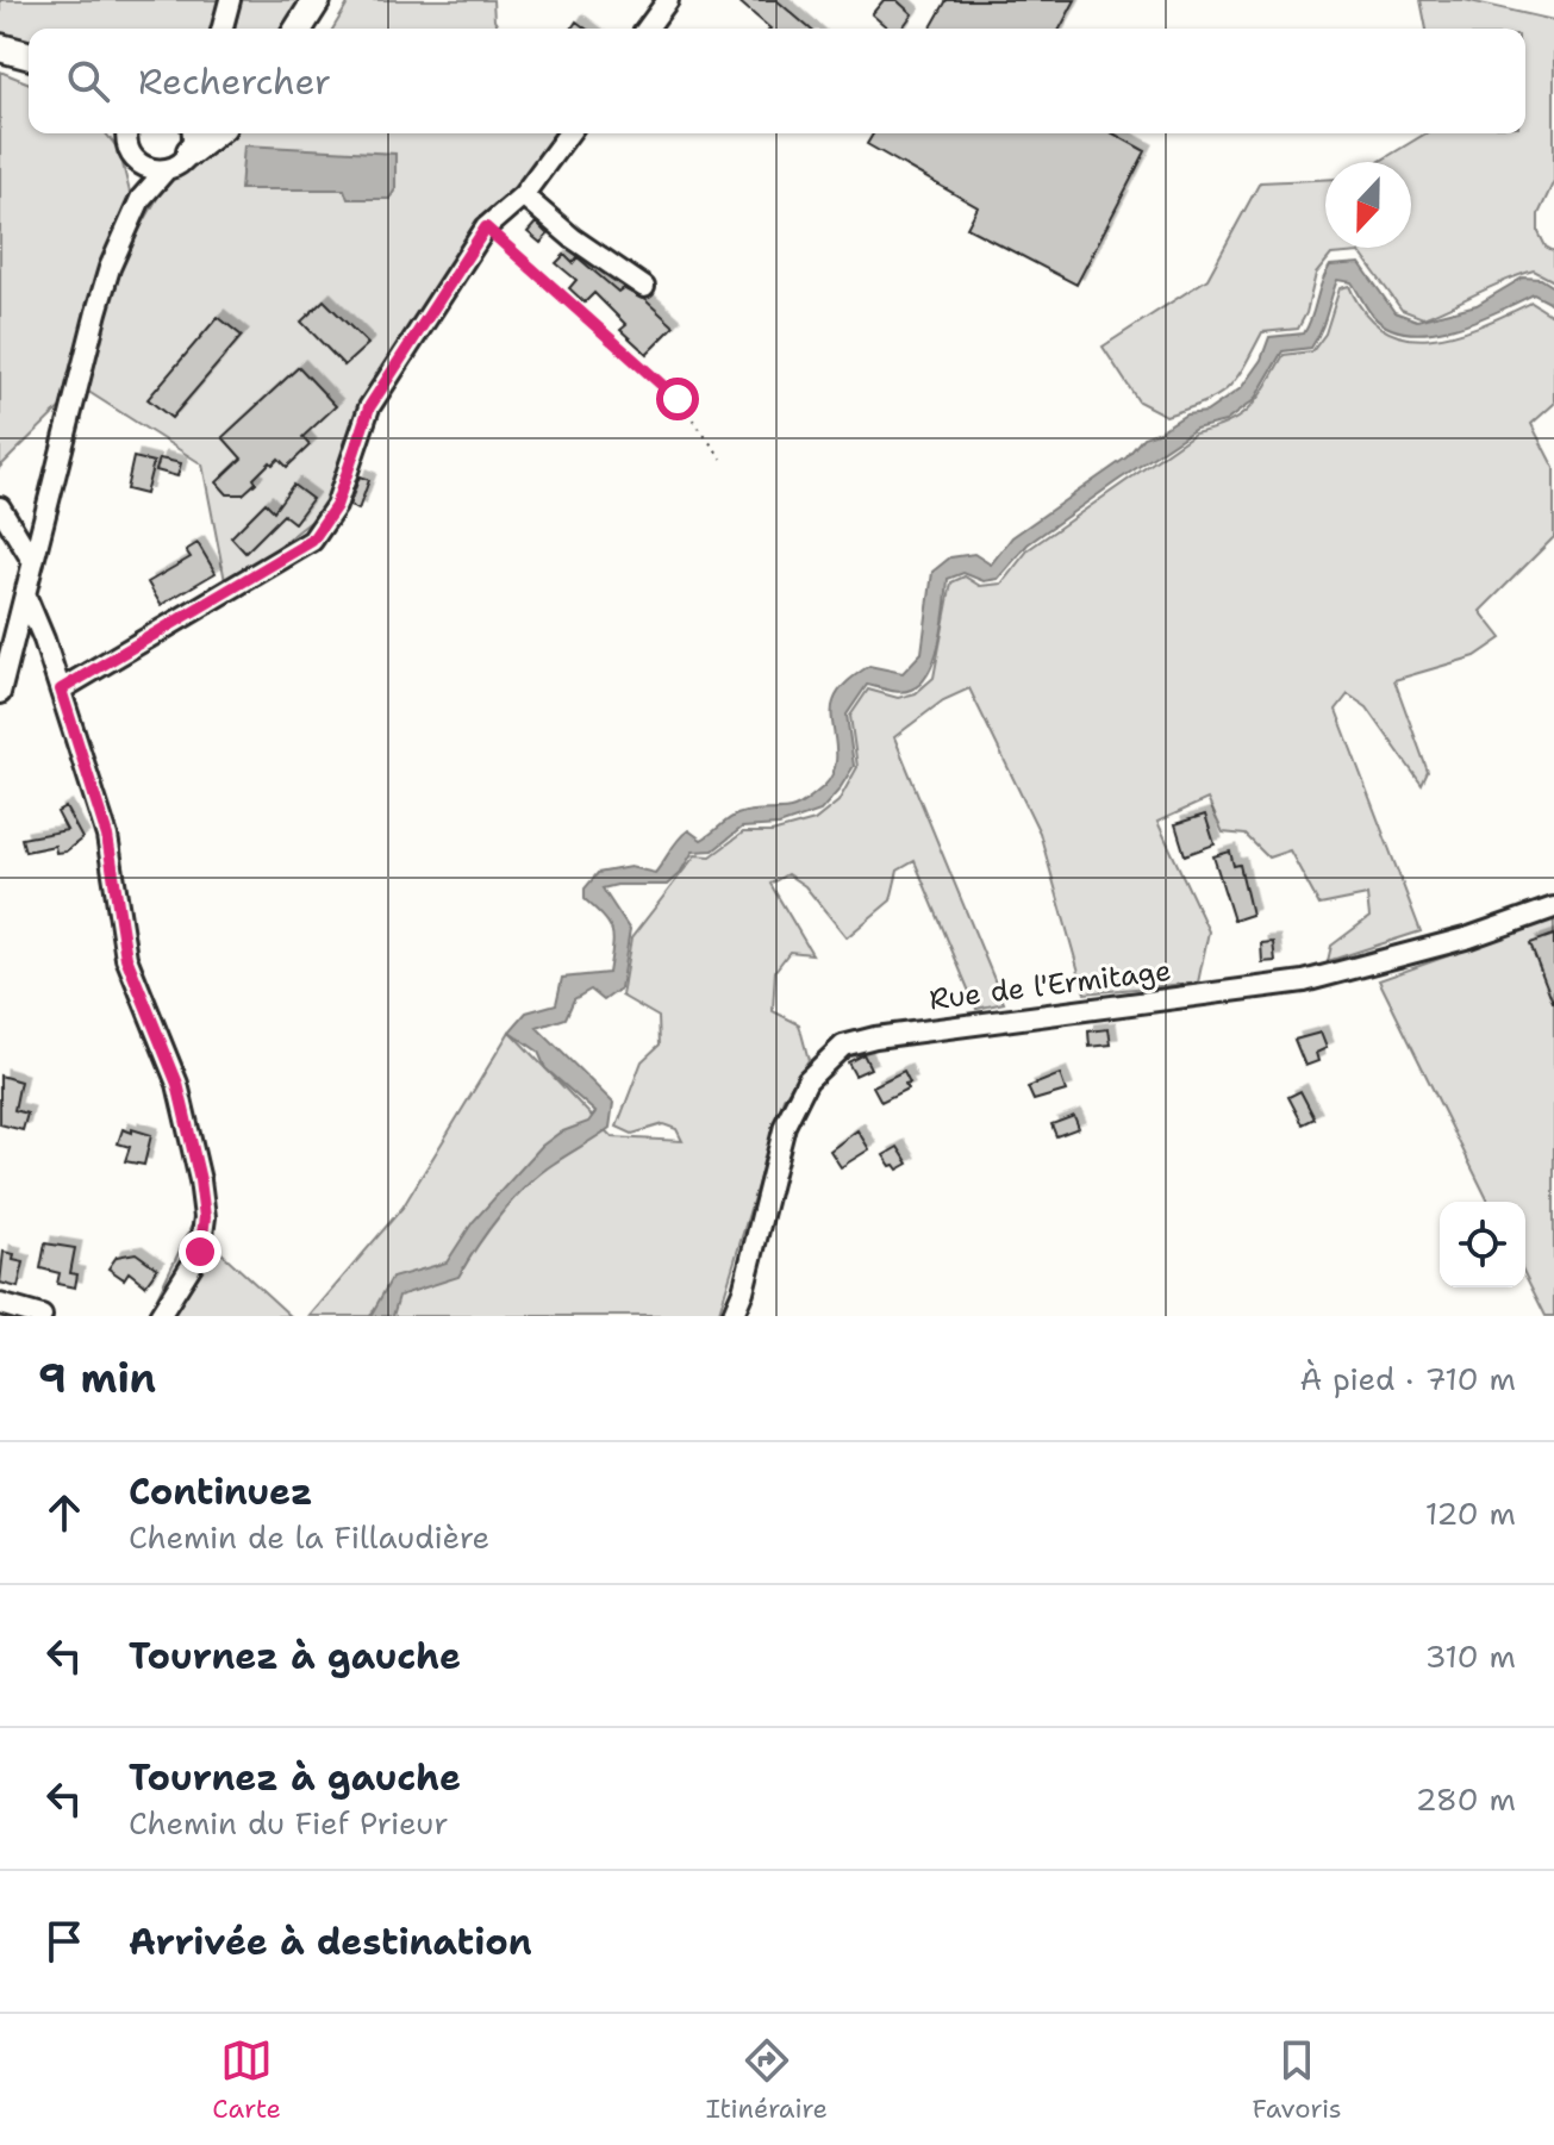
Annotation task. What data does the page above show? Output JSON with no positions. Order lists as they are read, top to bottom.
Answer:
{
  "streets": {
    "street": ["Rue de l'Ermitage"]
  },
  "north": "bottom",
  "page": {
    "search": "Rechercher",
    "heading": ["9 min", "À pied · 710 m"],
    "list": [
      ["Continuez", "Chemin de la Fillaudière", "120 m"],
      ["Tournez à gauche", "310 m"],
      ["Tournez à gauche", "Chemin du Fief Prieur", "280 m"],
      "Arrivée à destination"
    ],
    "nav": ["Carte", "Itinéraire", "Favoris"]
  }
}
